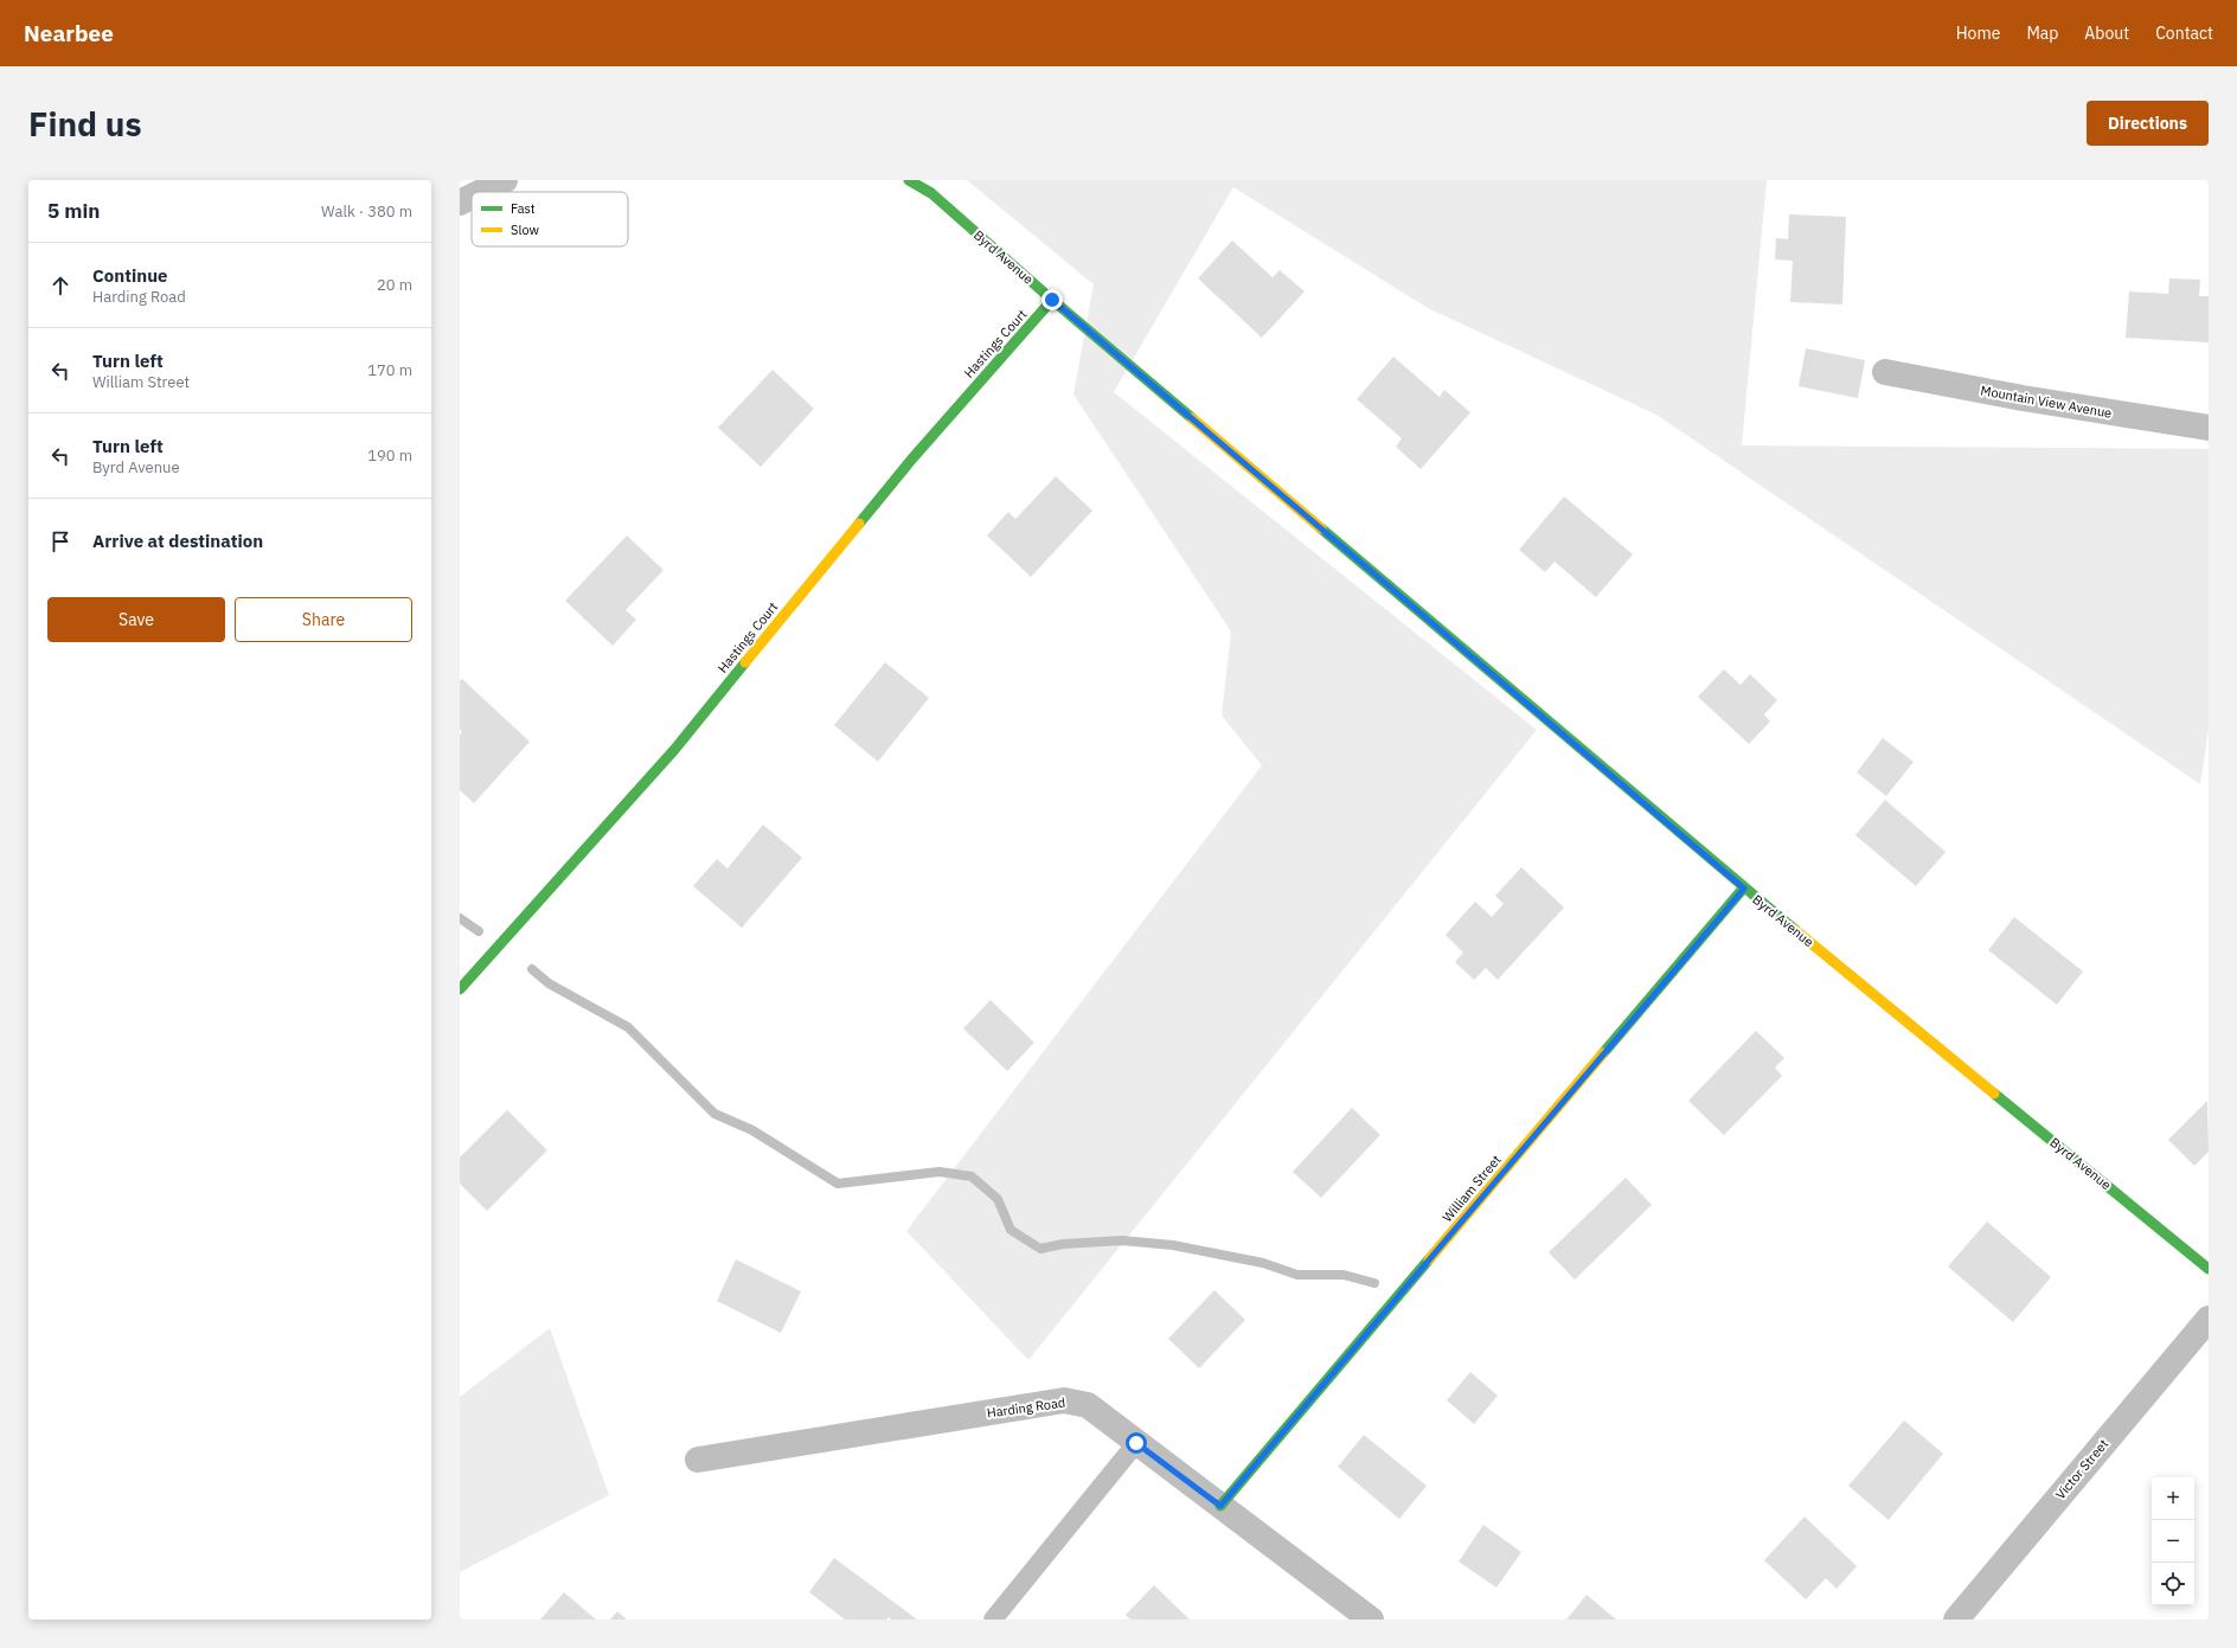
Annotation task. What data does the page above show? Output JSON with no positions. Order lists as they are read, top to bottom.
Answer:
{
  "streets": {
    "street": [
      "Byrd Avenue",
      "Hastings Court",
      "Mountain View Avenue",
      "William Street",
      "Harding Road",
      "Victor Street"
    ]
  },
  "crossings": [
    ["Byrd Avenue", "Hastings Court"],
    ["Byrd Avenue", "William Street"],
    ["William Street", "Harding Road"]
  ],
  "legend": ["Fast", "Slow"],
  "page": {
    "header": "Nearbee",
    "nav": [
      "Home",
      "Map",
      "About",
      "Contact"
    ],
    "buttons": [
      "Directions",
      ["Save", "Share"]
    ],
    "title": "Find us",
    "heading": ["5 min", "Walk · 380 m"],
    "list": [
      ["Continue", "Harding Road", "20 m"],
      ["Turn left", "William Street", "170 m"],
      ["Turn left", "Byrd Avenue", "190 m"],
      "Arrive at destination"
    ],
    "map_buttons": ["+", "−"]
  }
}
